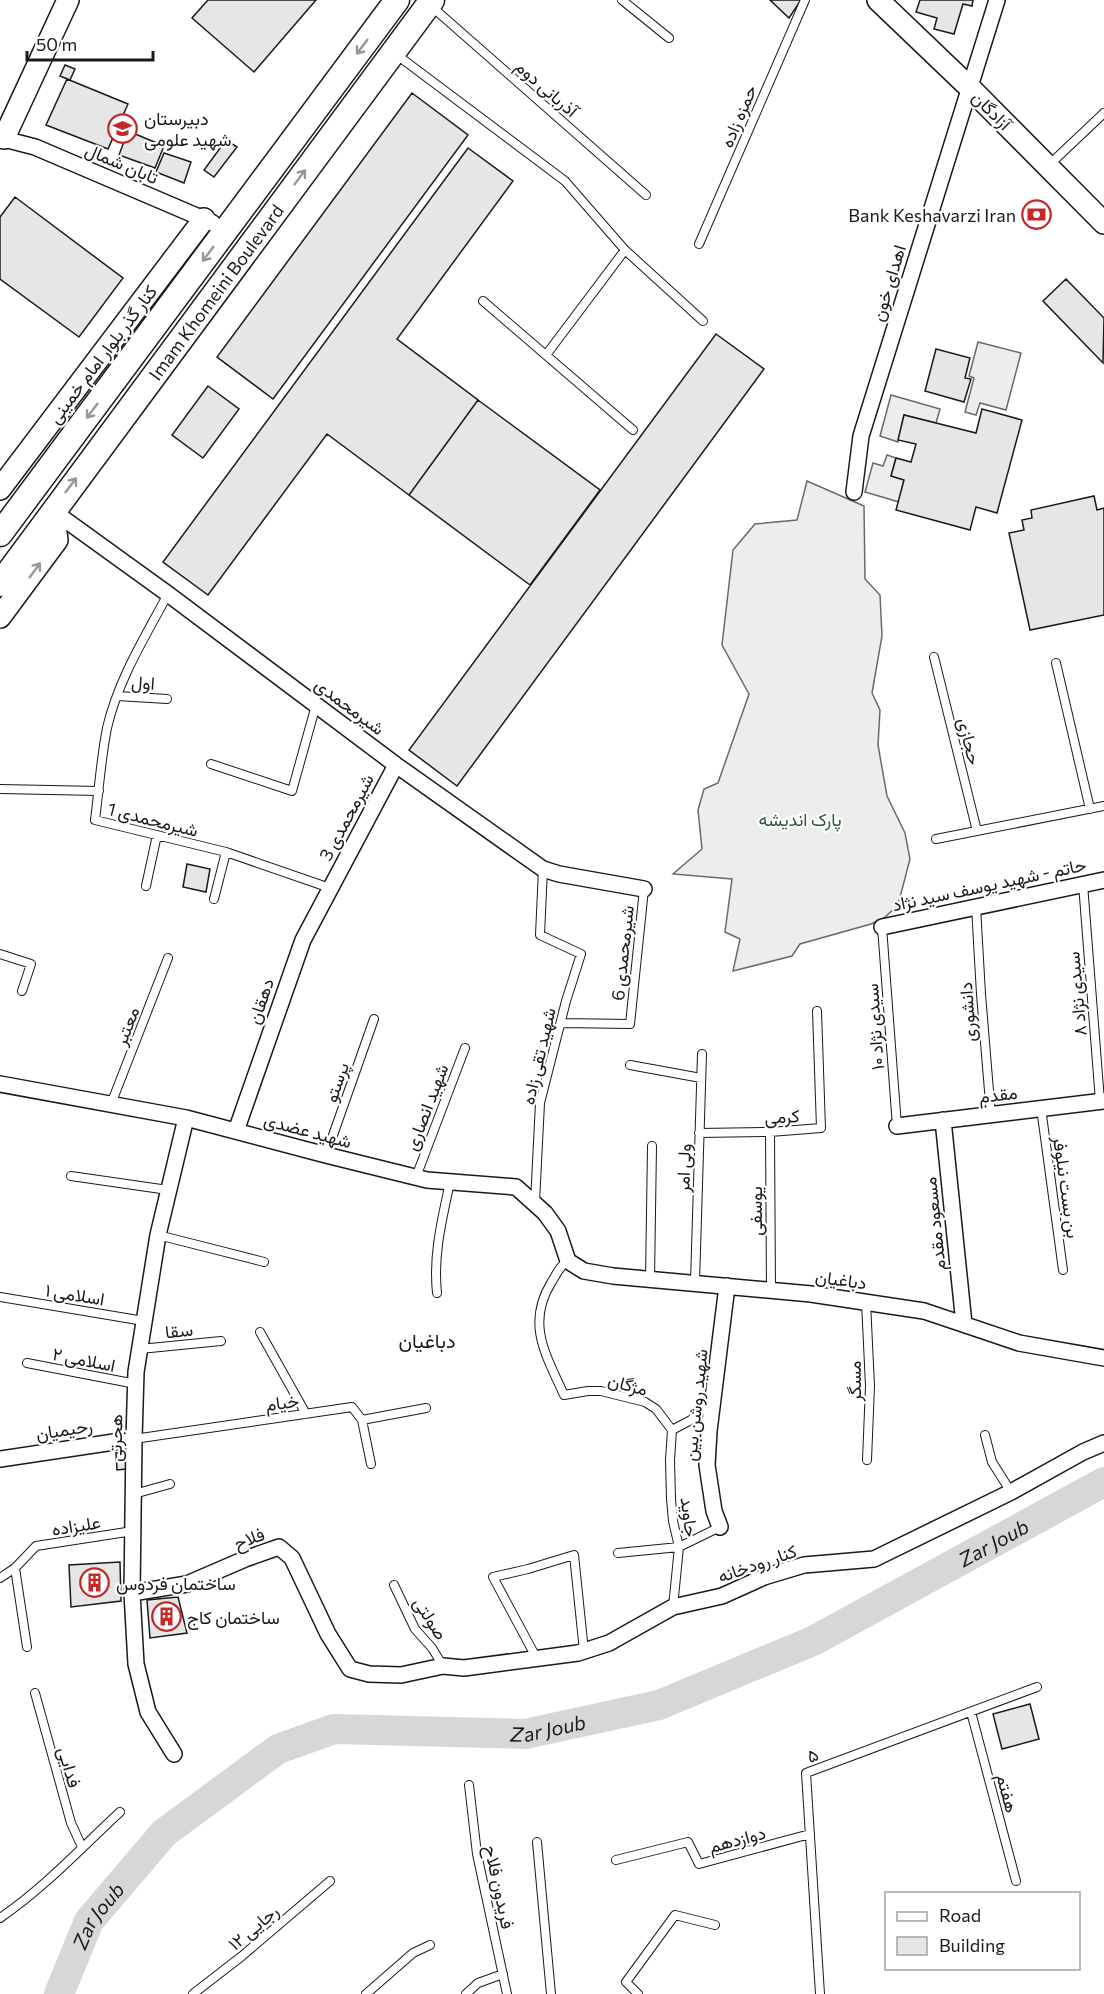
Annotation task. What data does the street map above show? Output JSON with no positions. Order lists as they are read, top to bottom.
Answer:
{
  "streets": {
    "main road": ["Imam Khomeini Boulevard"],
    "street": [
      "آزادگان",
      "تابان شمال",
      "اهدای خون",
      "کنار گذر بلوار امام خمینی",
      "شیرمحمدی",
      "شیرمحمدی 3",
      "حاتم - شهید یوسف سید نژاد",
      "دهقان",
      "مقدم",
      "شهید عضدی",
      "مسعود مقدم",
      "دباغیان",
      "شهید روشن بین",
      "رحیمیان",
      "هجرتی",
      "فلاح",
      "کنار رودخانه"
    ],
    "lane": [
      "آذربانی دوم",
      "حمزه زاده",
      "اول",
      "حجازی",
      "شیرمحمدی 1",
      "شیرمحمدی 6",
      "سیدی نژاد ۸",
      "دانشوری",
      "معتبر",
      "سیدی نژاد ۱۰",
      "شهید تقی زاده",
      "پرستو",
      "شهید انصاری",
      "کرمی",
      "ولی امر",
      "بن بست نیلوفر",
      "یوسفی",
      "اسلامی ۱",
      "سقا",
      "اسلامی ۲",
      "مسگر",
      "مژگان",
      "خیام",
      "جاوید",
      "علیزاده",
      "صولتی",
      "۵",
      "فدایی",
      "هفتم",
      "دوازدهم",
      "فریدون فلاح",
      "رجایی ۱۲"
    ]
  },
  "crossings": [
    ["آذربانی دوم", "Imam Khomeini Boulevard"],
    ["آزادگان", "اهدای خون"],
    ["تابان شمال", "Imam Khomeini Boulevard"],
    ["تابان شمال", "کنار گذر بلوار امام خمینی"],
    ["Imam Khomeini Boulevard", "شیرمحمدی"],
    ["اول", "شیرمحمدی 1"],
    ["شیرمحمدی", "شیرمحمدی 3"],
    ["شیرمحمدی", "شیرمحمدی 1"],
    ["شیرمحمدی", "شیرمحمدی 6"],
    ["شیرمحمدی", "شهید تقی زاده"],
    ["شیرمحمدی 3", "شیرمحمدی 1"],
    ["شیرمحمدی 3", "دهقان"],
    ["شیرمحمدی 1", "دهقان"],
    ["حاتم - شهید یوسف سید نژاد", "سیدی نژاد ۸"],
    ["حاتم - شهید یوسف سید نژاد", "دانشوری"],
    ["حاتم - شهید یوسف سید نژاد", "سیدی نژاد ۱۰"],
    ["شیرمحمدی 6", "شهید تقی زاده"],
    ["سیدی نژاد ۸", "مقدم"],
    ["دهقان", "شهید عضدی"],
    ["دانشوری", "مقدم"],
    ["معتبر", "شهید عضدی"],
    ["سیدی نژاد ۱۰", "مقدم"],
    ["شهید تقی زاده", "شهید عضدی"],
    ["پرستو", "شهید عضدی"],
    ["مقدم", "بن بست نیلوفر"],
    ["مقدم", "مسعود مقدم"],
    ["شهید انصاری", "شهید عضدی"],
    ["کرمی", "ولی امر"],
    ["کرمی", "یوسفی"],
    ["شهید عضدی", "دباغیان"],
    ["شهید عضدی", "مژگان"],
    ["شهید عضدی", "هجرتی"],
    ["ولی امر", "دباغیان"],
    ["یوسفی", "دباغیان"],
    ["مسعود مقدم", "دباغیان"],
    ["دباغیان", "مسگر"],
    ["دباغیان", "مژگان"],
    ["دباغیان", "شهید روشن بین"],
    ["اسلامی ۱", "هجرتی"],
    ["سقا", "هجرتی"],
    ["اسلامی ۲", "هجرتی"],
    ["مژگان", "جاوید"],
    ["خیام", "رحیمیان"],
    ["خیام", "هجرتی"],
    ["رحیمیان", "هجرتی"],
    ["هجرتی", "علیزاده"],
    ["هجرتی", "فلاح"],
    ["جاوید", "کنار رودخانه"],
    ["فلاح", "کنار رودخانه"],
    ["کنار رودخانه", "صولتی"],
    ["۵", "هفتم"],
    ["۵", "دوازدهم"]
  ],
  "districts": ["دباغیان"],
  "water": ["Zar Joub"],
  "parks": ["پارک اندیشه"],
  "places": {
    "school or university": ["دبیرستان شهید علومی"],
    "bank": ["Bank Keshavarzi Iran"],
    "building": ["ساختمان فردوس", "ساختمان کاج"]
  },
  "legend": ["Road", "Building"],
  "scale_bar": "50 m"
}
